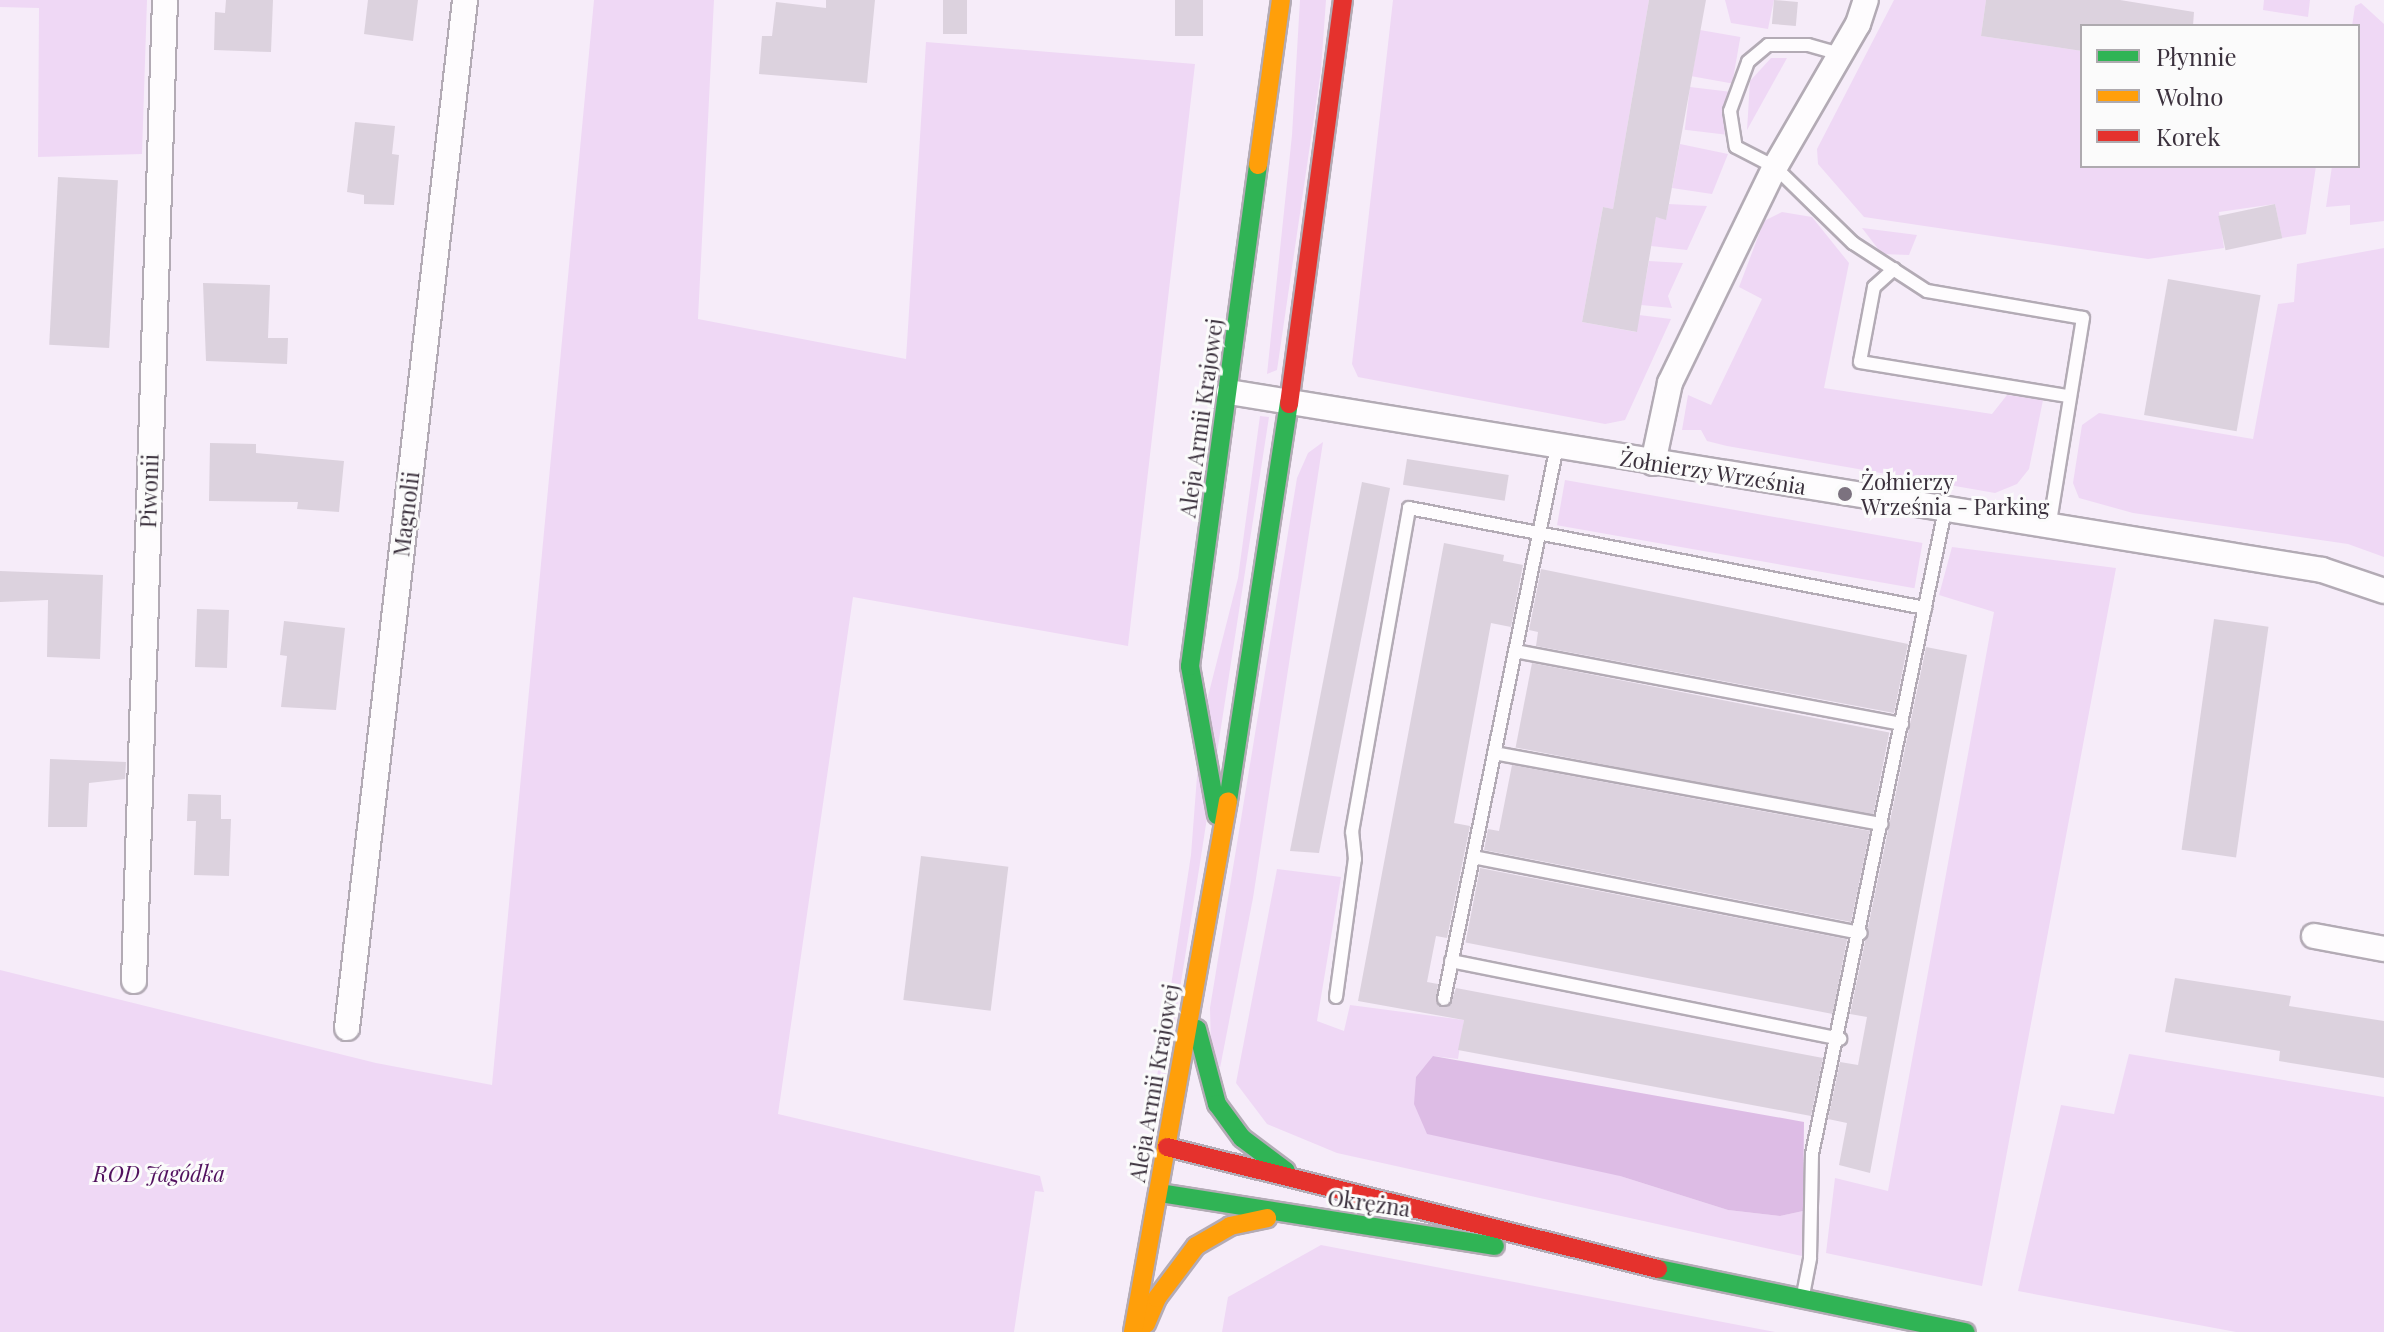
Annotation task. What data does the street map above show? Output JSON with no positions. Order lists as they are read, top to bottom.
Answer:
{
  "streets": {
    "street": [
      "Aleja Armii Krajowej",
      "Żołnierzy Września",
      "Piwonii",
      "Magnolii",
      "Okrężna"
    ]
  },
  "crossings": [
    ["Aleja Armii Krajowej", "Żołnierzy Września"],
    ["Aleja Armii Krajowej", "Okrężna"]
  ],
  "parks": ["ROD Jagódka"],
  "places": ["Żołnierzy Września - Parking"],
  "legend": ["Płynnie", "Wolno", "Korek"]
}
